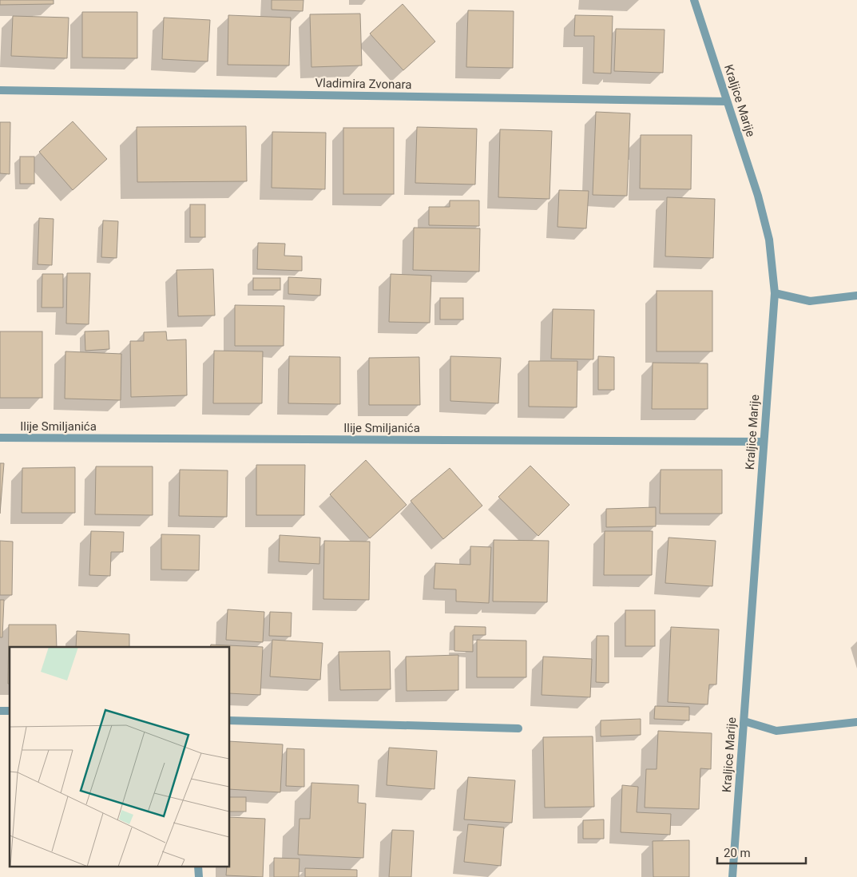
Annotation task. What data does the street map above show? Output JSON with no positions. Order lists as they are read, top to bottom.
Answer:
{
  "streets": {
    "street": ["Vladimira Zvonara", "Kraljice Marije", "Ilije Smiljanića"]
  },
  "crossings": [
    ["Vladimira Zvonara", "Kraljice Marije"],
    ["Kraljice Marije", "Ilije Smiljanića"]
  ],
  "scale_bar": "20 m"
}
